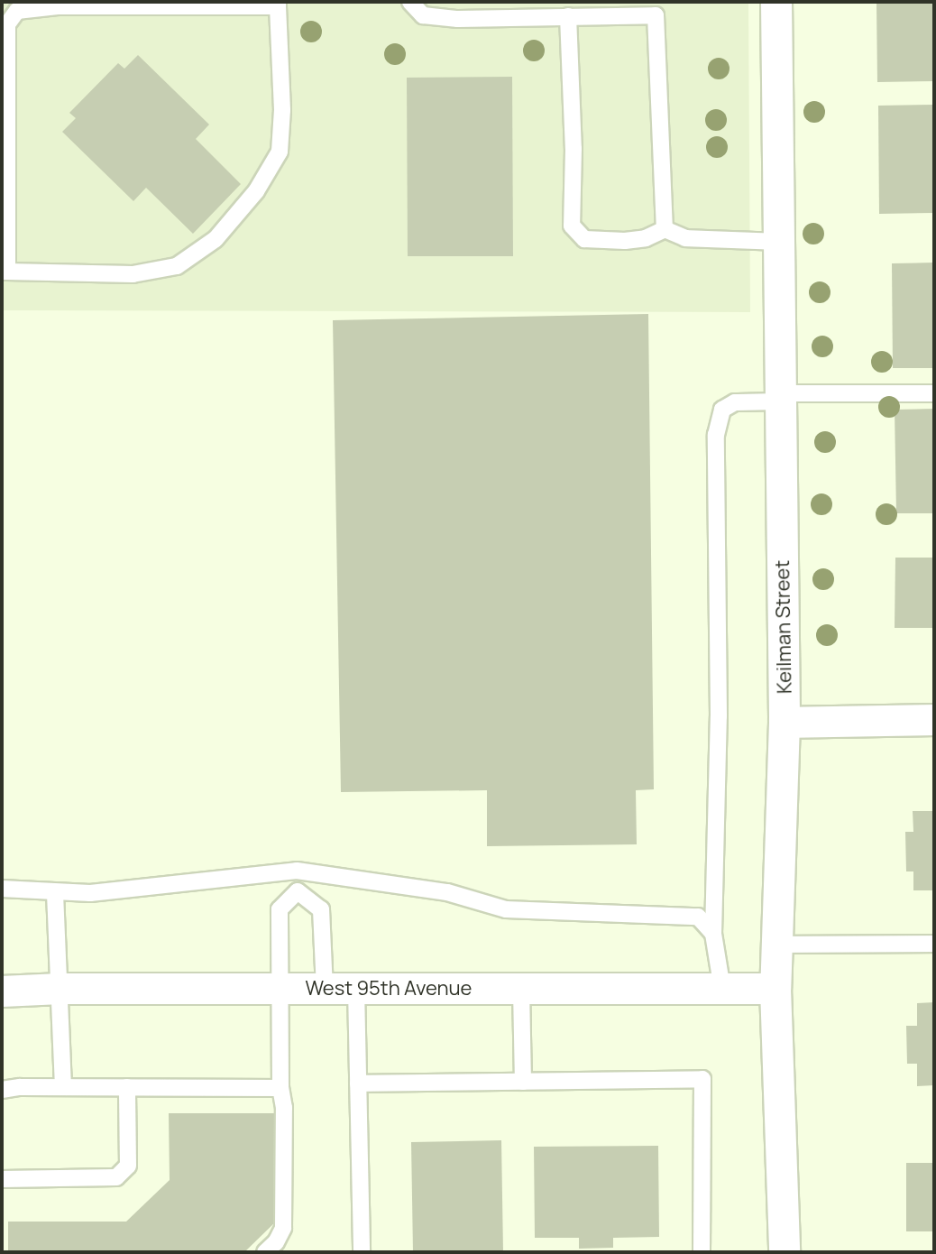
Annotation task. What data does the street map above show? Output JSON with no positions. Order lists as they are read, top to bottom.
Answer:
{
  "streets": {
    "street": ["Keilman Street", "West 95th Avenue"]
  },
  "crossings": [
    ["Keilman Street", "West 95th Avenue"]
  ]
}
